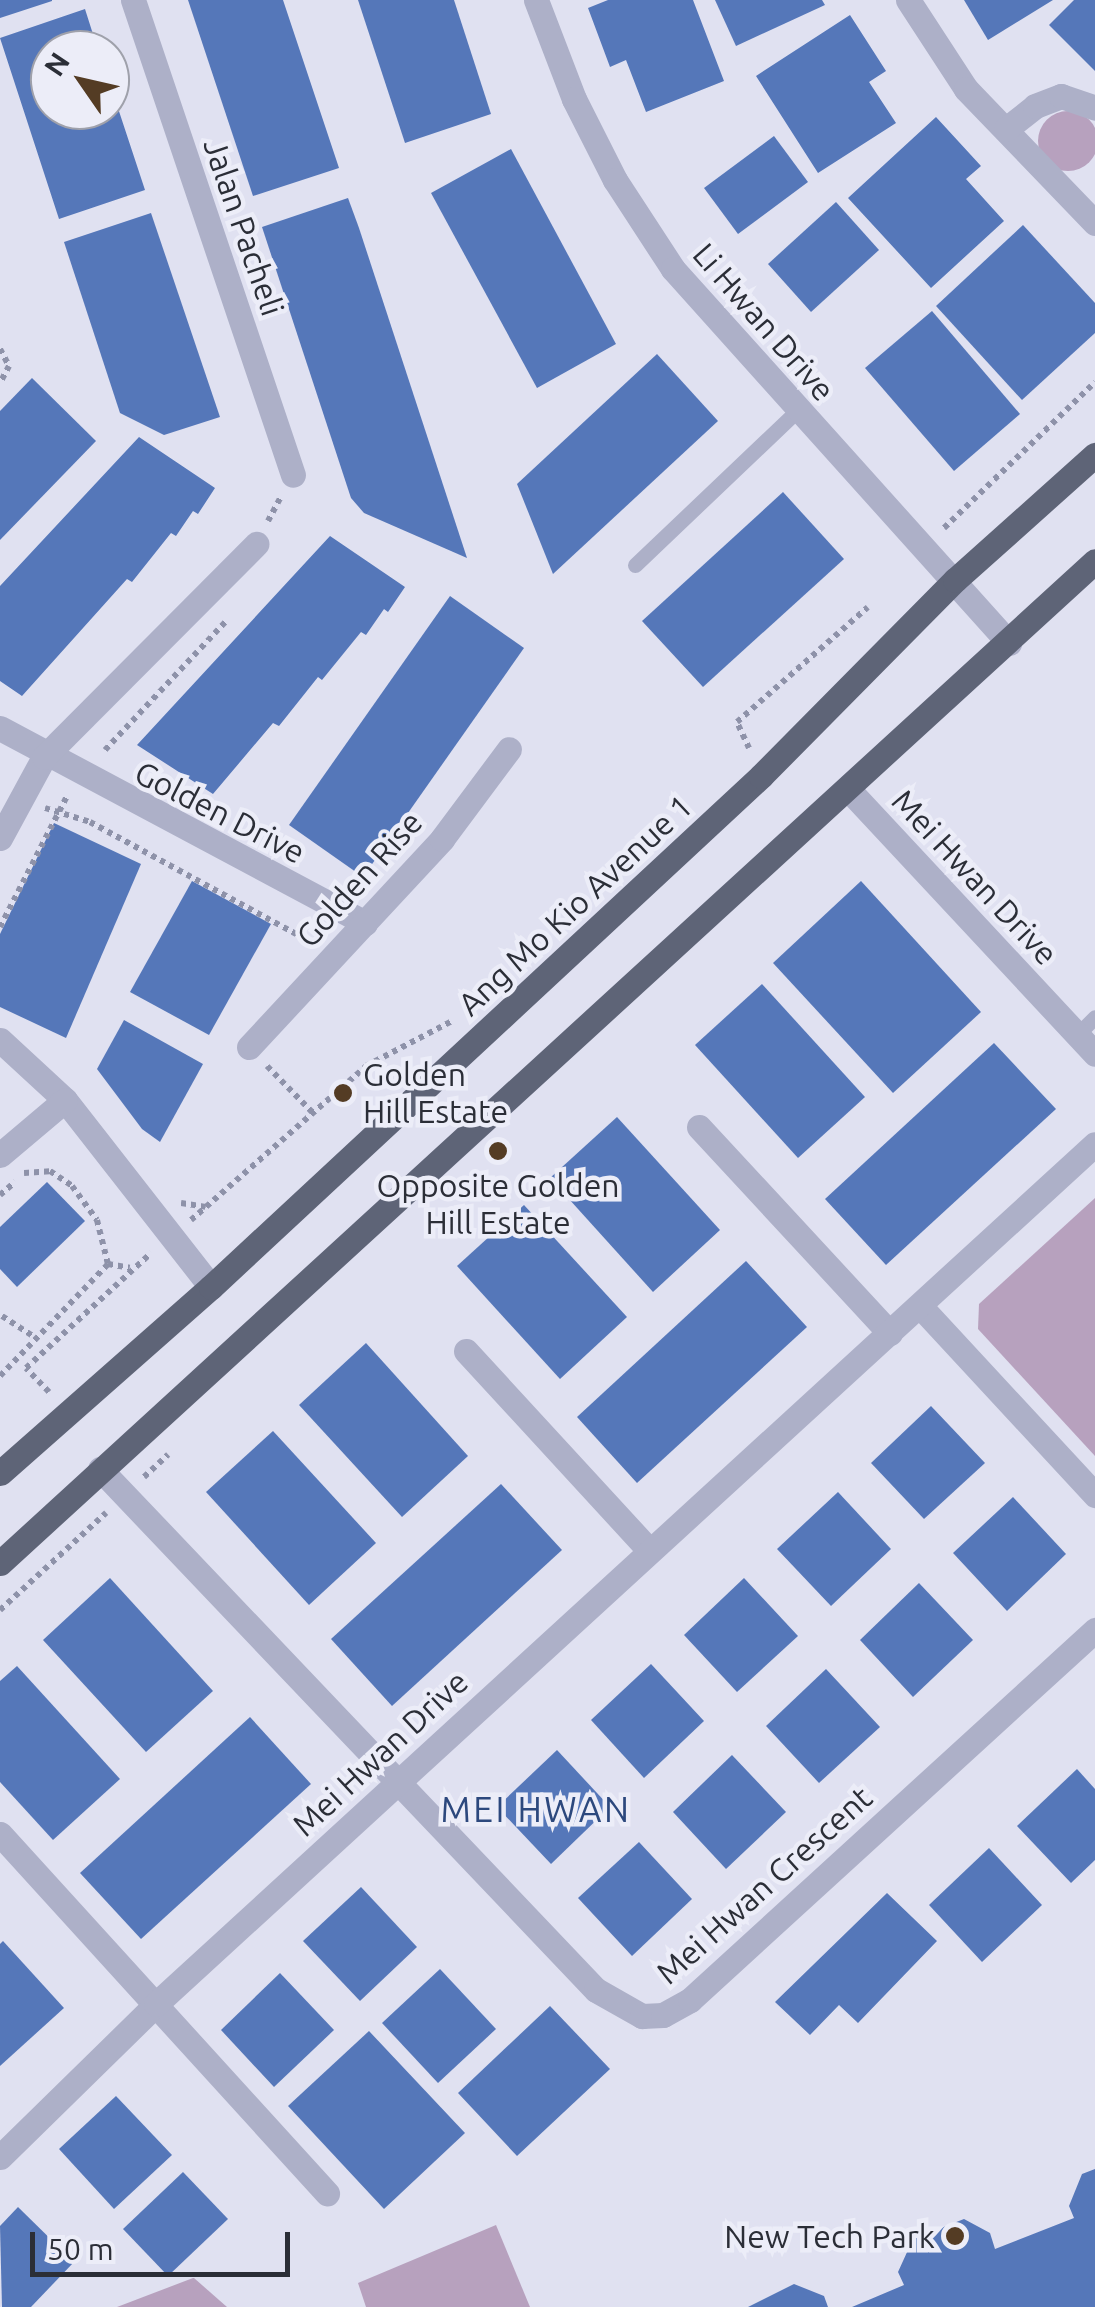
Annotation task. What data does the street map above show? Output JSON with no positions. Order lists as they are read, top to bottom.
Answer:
{
  "streets": {
    "main road": ["Ang Mo Kio Avenue 1"],
    "street": [
      "Jalan Pacheli",
      "Li Hwan Drive",
      "Golden Drive",
      "Mei Hwan Drive",
      "Golden Rise",
      "Mei Hwan Crescent"
    ]
  },
  "crossings": [
    ["Li Hwan Drive", "Ang Mo Kio Avenue 1"],
    ["Golden Drive", "Golden Rise"],
    ["Mei Hwan Drive", "Mei Hwan Crescent"]
  ],
  "districts": ["MEI HWAN"],
  "places": ["Golden Hill Estate", "Opposite Golden Hill Estate", "New Tech Park"],
  "scale_bar": "50 m",
  "north": "top left"
}
